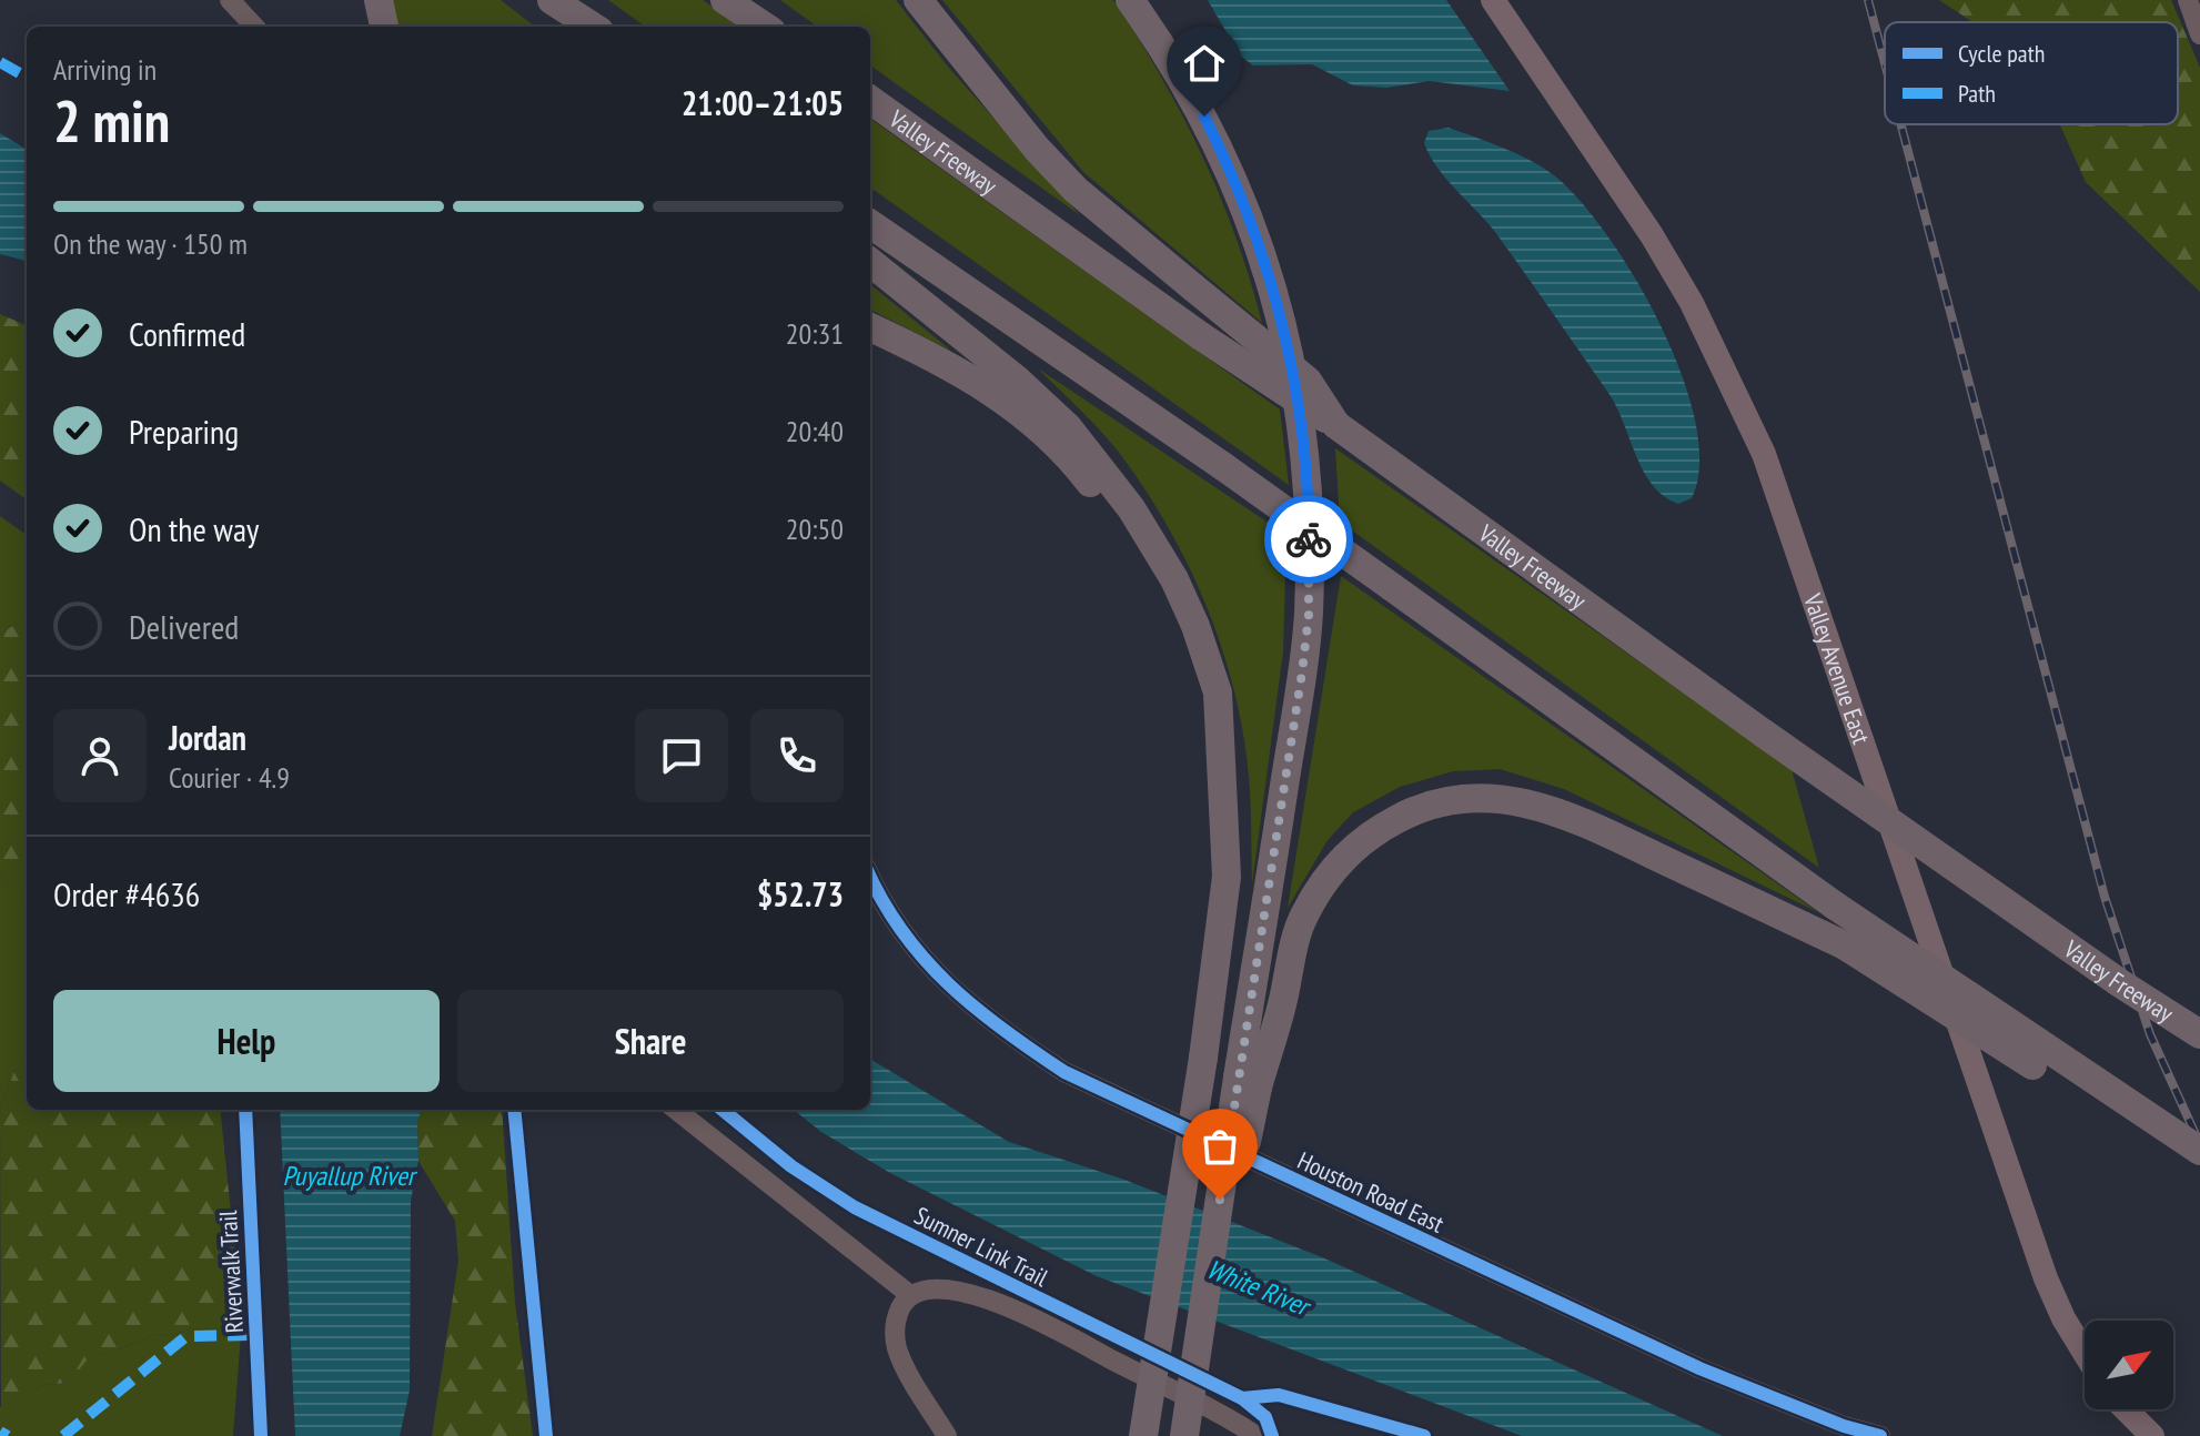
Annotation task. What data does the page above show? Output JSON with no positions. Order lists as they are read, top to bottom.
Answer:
{
  "streets": {
    "highway": ["Valley Freeway"],
    "main road": ["Valley Avenue East"],
    "street": ["Houston Road East"],
    "cycle path": ["Sumner Link Trail", "Riverwalk Trail"]
  },
  "water": ["Puyallup River", "White River"],
  "legend": ["Cycle path", "Path"],
  "north": "top right",
  "page": {
    "heading": ["2 min", "Arriving in", "21:00–21:05"],
    "panel": [
      "Jordan",
      "Courier · 4.9",
      "Order #4636",
      "$52.73"
    ],
    "bar": "On the way · 150 m",
    "list": [
      ["Confirmed", "20:31"],
      ["Preparing", "20:40"],
      ["On the way", "20:50"],
      "Delivered"
    ],
    "buttons": ["Help", "Share"]
  }
}
